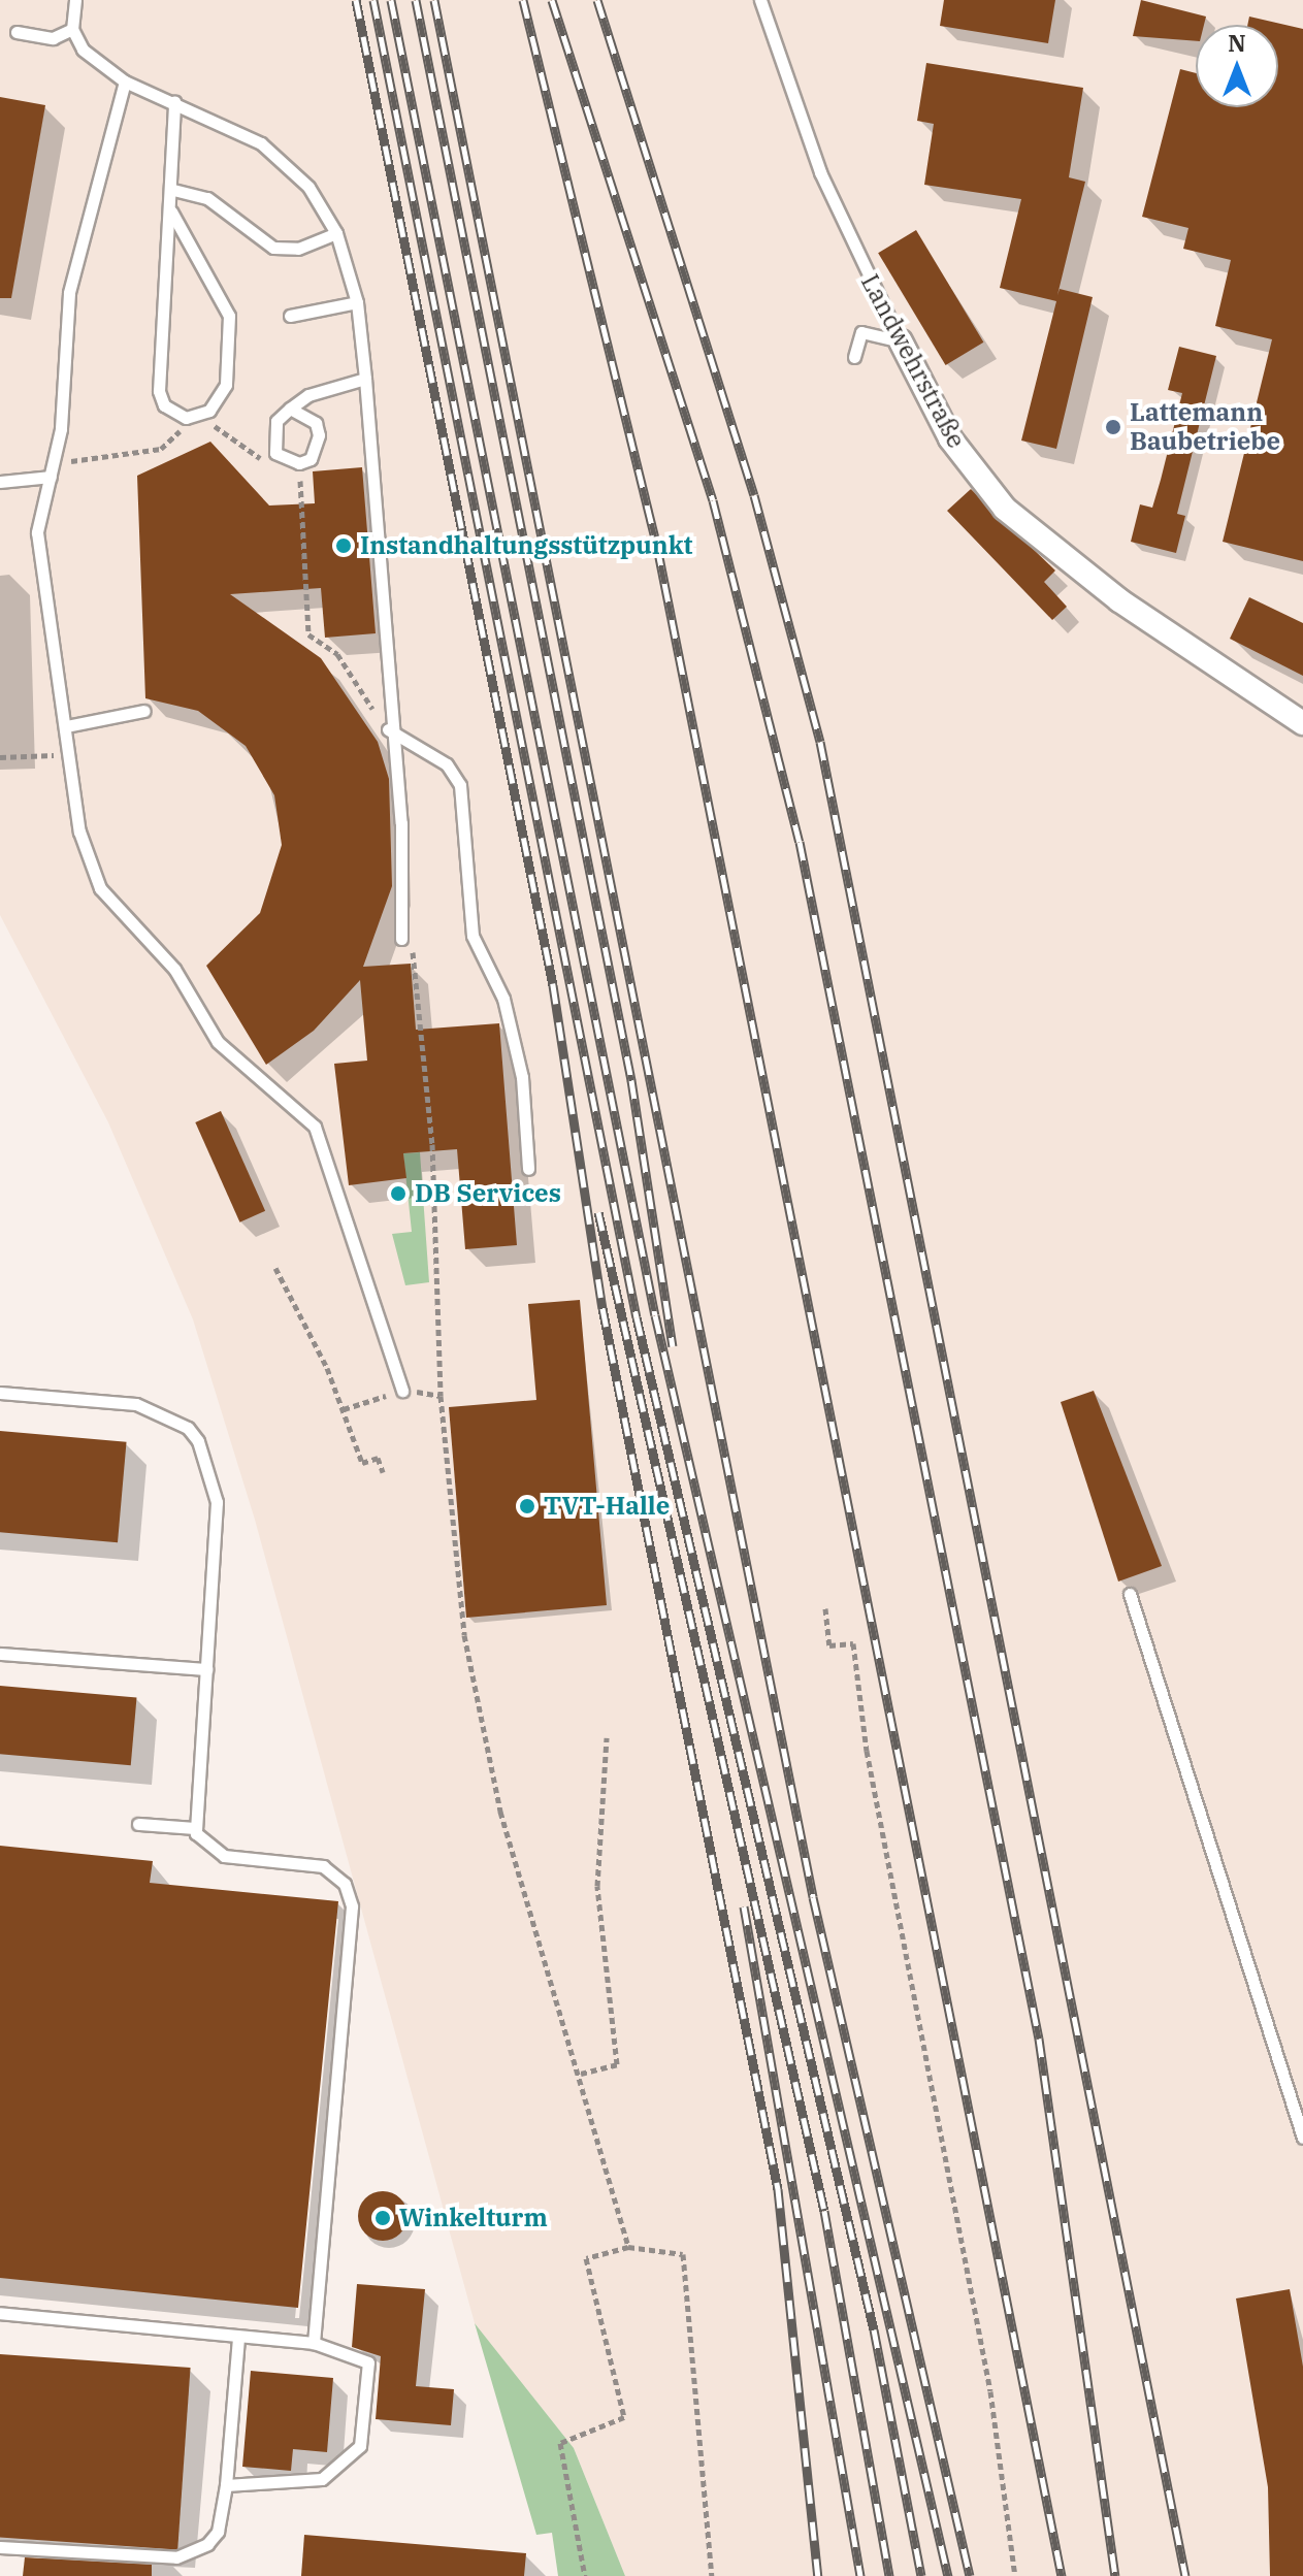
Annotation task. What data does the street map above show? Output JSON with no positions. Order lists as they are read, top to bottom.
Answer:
{
  "streets": {
    "street": ["Landwehrstraße"]
  },
  "places": [
    "Lattemann Baubetriebe",
    "Instandhaltungsstützpunkt",
    "DB Services",
    "TVT-Halle",
    "Winkelturm"
  ],
  "north": "top"
}
